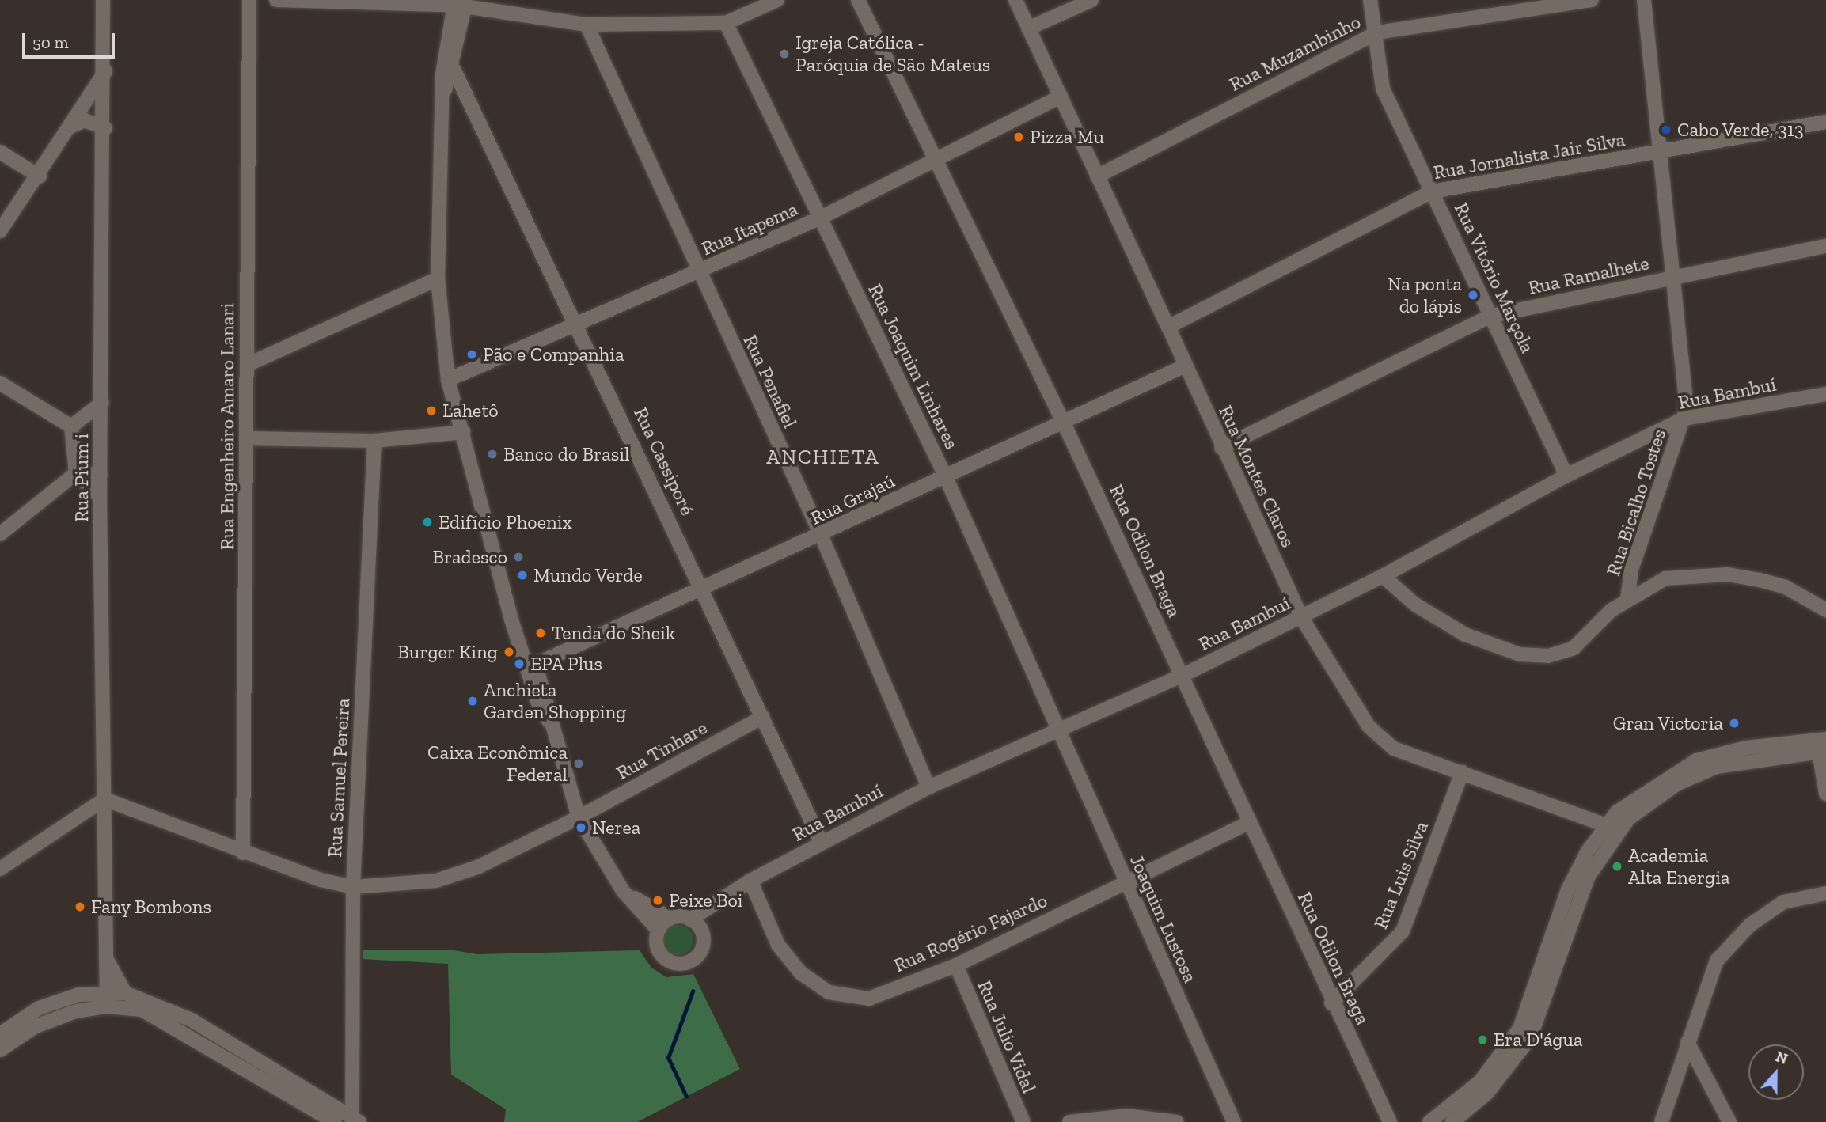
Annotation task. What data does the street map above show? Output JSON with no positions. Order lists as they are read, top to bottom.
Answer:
{
  "streets": {
    "street": [
      "Rua Muzambinho",
      "Rua Jornalista Jair Silva",
      "Rua Itapema",
      "Rua Ramalhete",
      "Rua Vitório Marçola",
      "Rua Joaquim Linhares",
      "Rua Penafiel",
      "Rua Bambuí",
      "Rua Engenheiro Amaro Lanari",
      "Rua Cassiporé",
      "Rua Montes Claros",
      "Rua Pium i",
      "Rua Grajaú",
      "Rua Bicalho Tostes",
      "Rua Odilon Braga",
      "Rua Tinhare",
      "Rua Samuel Pereira",
      "Rua Luis Silva",
      "Joaquim Lustosa",
      "Rua Rogério Fajardo",
      "Rua Julio Vidal"
    ]
  },
  "crossings": [
    ["Rua Muzambinho", "Rua Vitório Marçola"],
    ["Rua Muzambinho", "Rua Montes Claros"],
    ["Rua Jornalista Jair Silva", "Rua Vitório Marçola"],
    ["Rua Jornalista Jair Silva", "Rua Montes Claros"],
    ["Rua Itapema", "Rua Joaquim Linhares"],
    ["Rua Itapema", "Rua Penafiel"],
    ["Rua Itapema", "Rua Cassiporé"],
    ["Rua Itapema", "Rua Montes Claros"],
    ["Rua Itapema", "Rua Odilon Braga"],
    ["Rua Ramalhete", "Rua Vitório Marçola"],
    ["Rua Ramalhete", "Rua Montes Claros"],
    ["Rua Vitório Marçola", "Rua Bambuí"],
    ["Rua Joaquim Linhares", "Rua Bambuí"],
    ["Rua Joaquim Linhares", "Rua Grajaú"],
    ["Rua Joaquim Linhares", "Joaquim Lustosa"],
    ["Rua Penafiel", "Rua Bambuí"],
    ["Rua Penafiel", "Rua Grajaú"],
    ["Rua Bambuí", "Rua Cassiporé"],
    ["Rua Bambuí", "Rua Montes Claros"],
    ["Rua Bambuí", "Rua Bicalho Tostes"],
    ["Rua Bambuí", "Rua Odilon Braga"],
    ["Rua Bambuí", "Joaquim Lustosa"],
    ["Rua Bambuí", "Rua Rogério Fajardo"],
    ["Rua Cassiporé", "Rua Grajaú"],
    ["Rua Cassiporé", "Rua Tinhare"],
    ["Rua Montes Claros", "Rua Grajaú"],
    ["Rua Montes Claros", "Rua Luis Silva"],
    ["Rua Grajaú", "Rua Odilon Braga"],
    ["Rua Odilon Braga", "Rua Luis Silva"],
    ["Rua Odilon Braga", "Rua Rogério Fajardo"],
    ["Rua Tinhare", "Rua Samuel Pereira"],
    ["Joaquim Lustosa", "Rua Rogério Fajardo"],
    ["Rua Rogério Fajardo", "Rua Julio Vidal"]
  ],
  "districts": ["ANCHIETA"],
  "places": [
    "Igreja Católica - Paróquia de São Mateus",
    "Cabo Verde, 313",
    "Pizza Mu",
    "Na ponta do lápis",
    "Pão e Companhia",
    "Lahetô",
    "Banco do Brasil",
    "Edifício Phoenix",
    "Bradesco",
    "Mundo Verde",
    "Tenda do Sheik",
    "Burger King",
    "EPA Plus",
    "Anchieta Garden Shopping",
    "Gran Victoria",
    "Caixa Econômica Federal",
    "Nerea",
    "Academia Alta Energia",
    "Peixe Boi",
    "Fany Bombons",
    "Era D'água"
  ],
  "scale_bar": "50 m",
  "north": "top"
}
